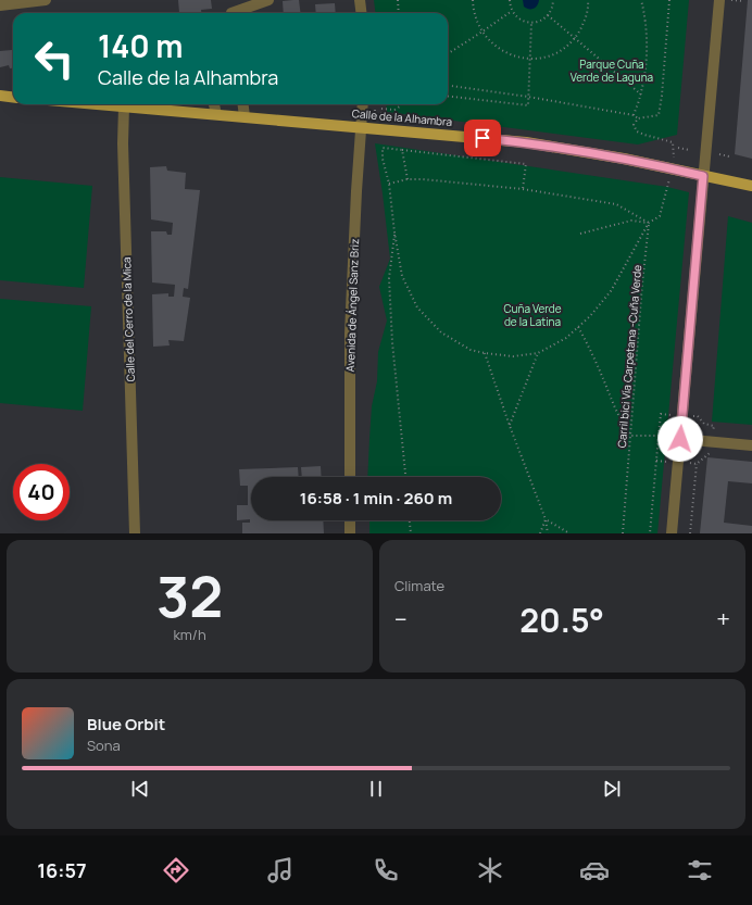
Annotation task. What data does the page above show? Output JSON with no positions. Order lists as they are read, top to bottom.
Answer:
{
  "streets": {
    "main road": ["Calle de la Alhambra"],
    "street": ["Avenida de Ángel Sanz Briz", "Calle del Cerro de la Mica"],
    "path": ["Carril bici Vía Carpetana -Cuña Verde"]
  },
  "crossings": [
    ["Calle de la Alhambra", "Avenida de Ángel Sanz Briz"],
    ["Calle de la Alhambra", "Calle del Cerro de la Mica"]
  ],
  "parks": ["Parque Cuña Verde de Laguna", "Cuña Verde de la Latina"],
  "page": {
    "turn": ["140 m", "Calle de la Alhambra"],
    "limit": "40",
    "trip": "16:58 · 1 min · 260 m",
    "tile": [
      ["32", "km/h"],
      "Climate"
    ],
    "heat": ["−", "20.5°", "+"],
    "song": ["Blue Orbit", "Sona"],
    "tabs": "16:57"
  }
}
